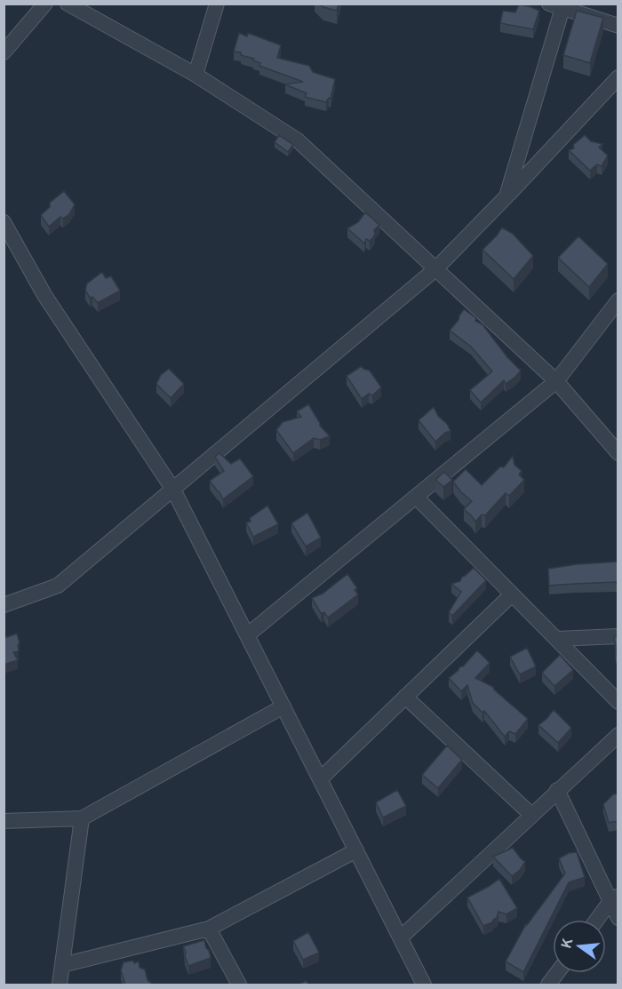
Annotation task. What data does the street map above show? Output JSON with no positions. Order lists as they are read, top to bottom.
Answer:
{
  "north": "left"
}
